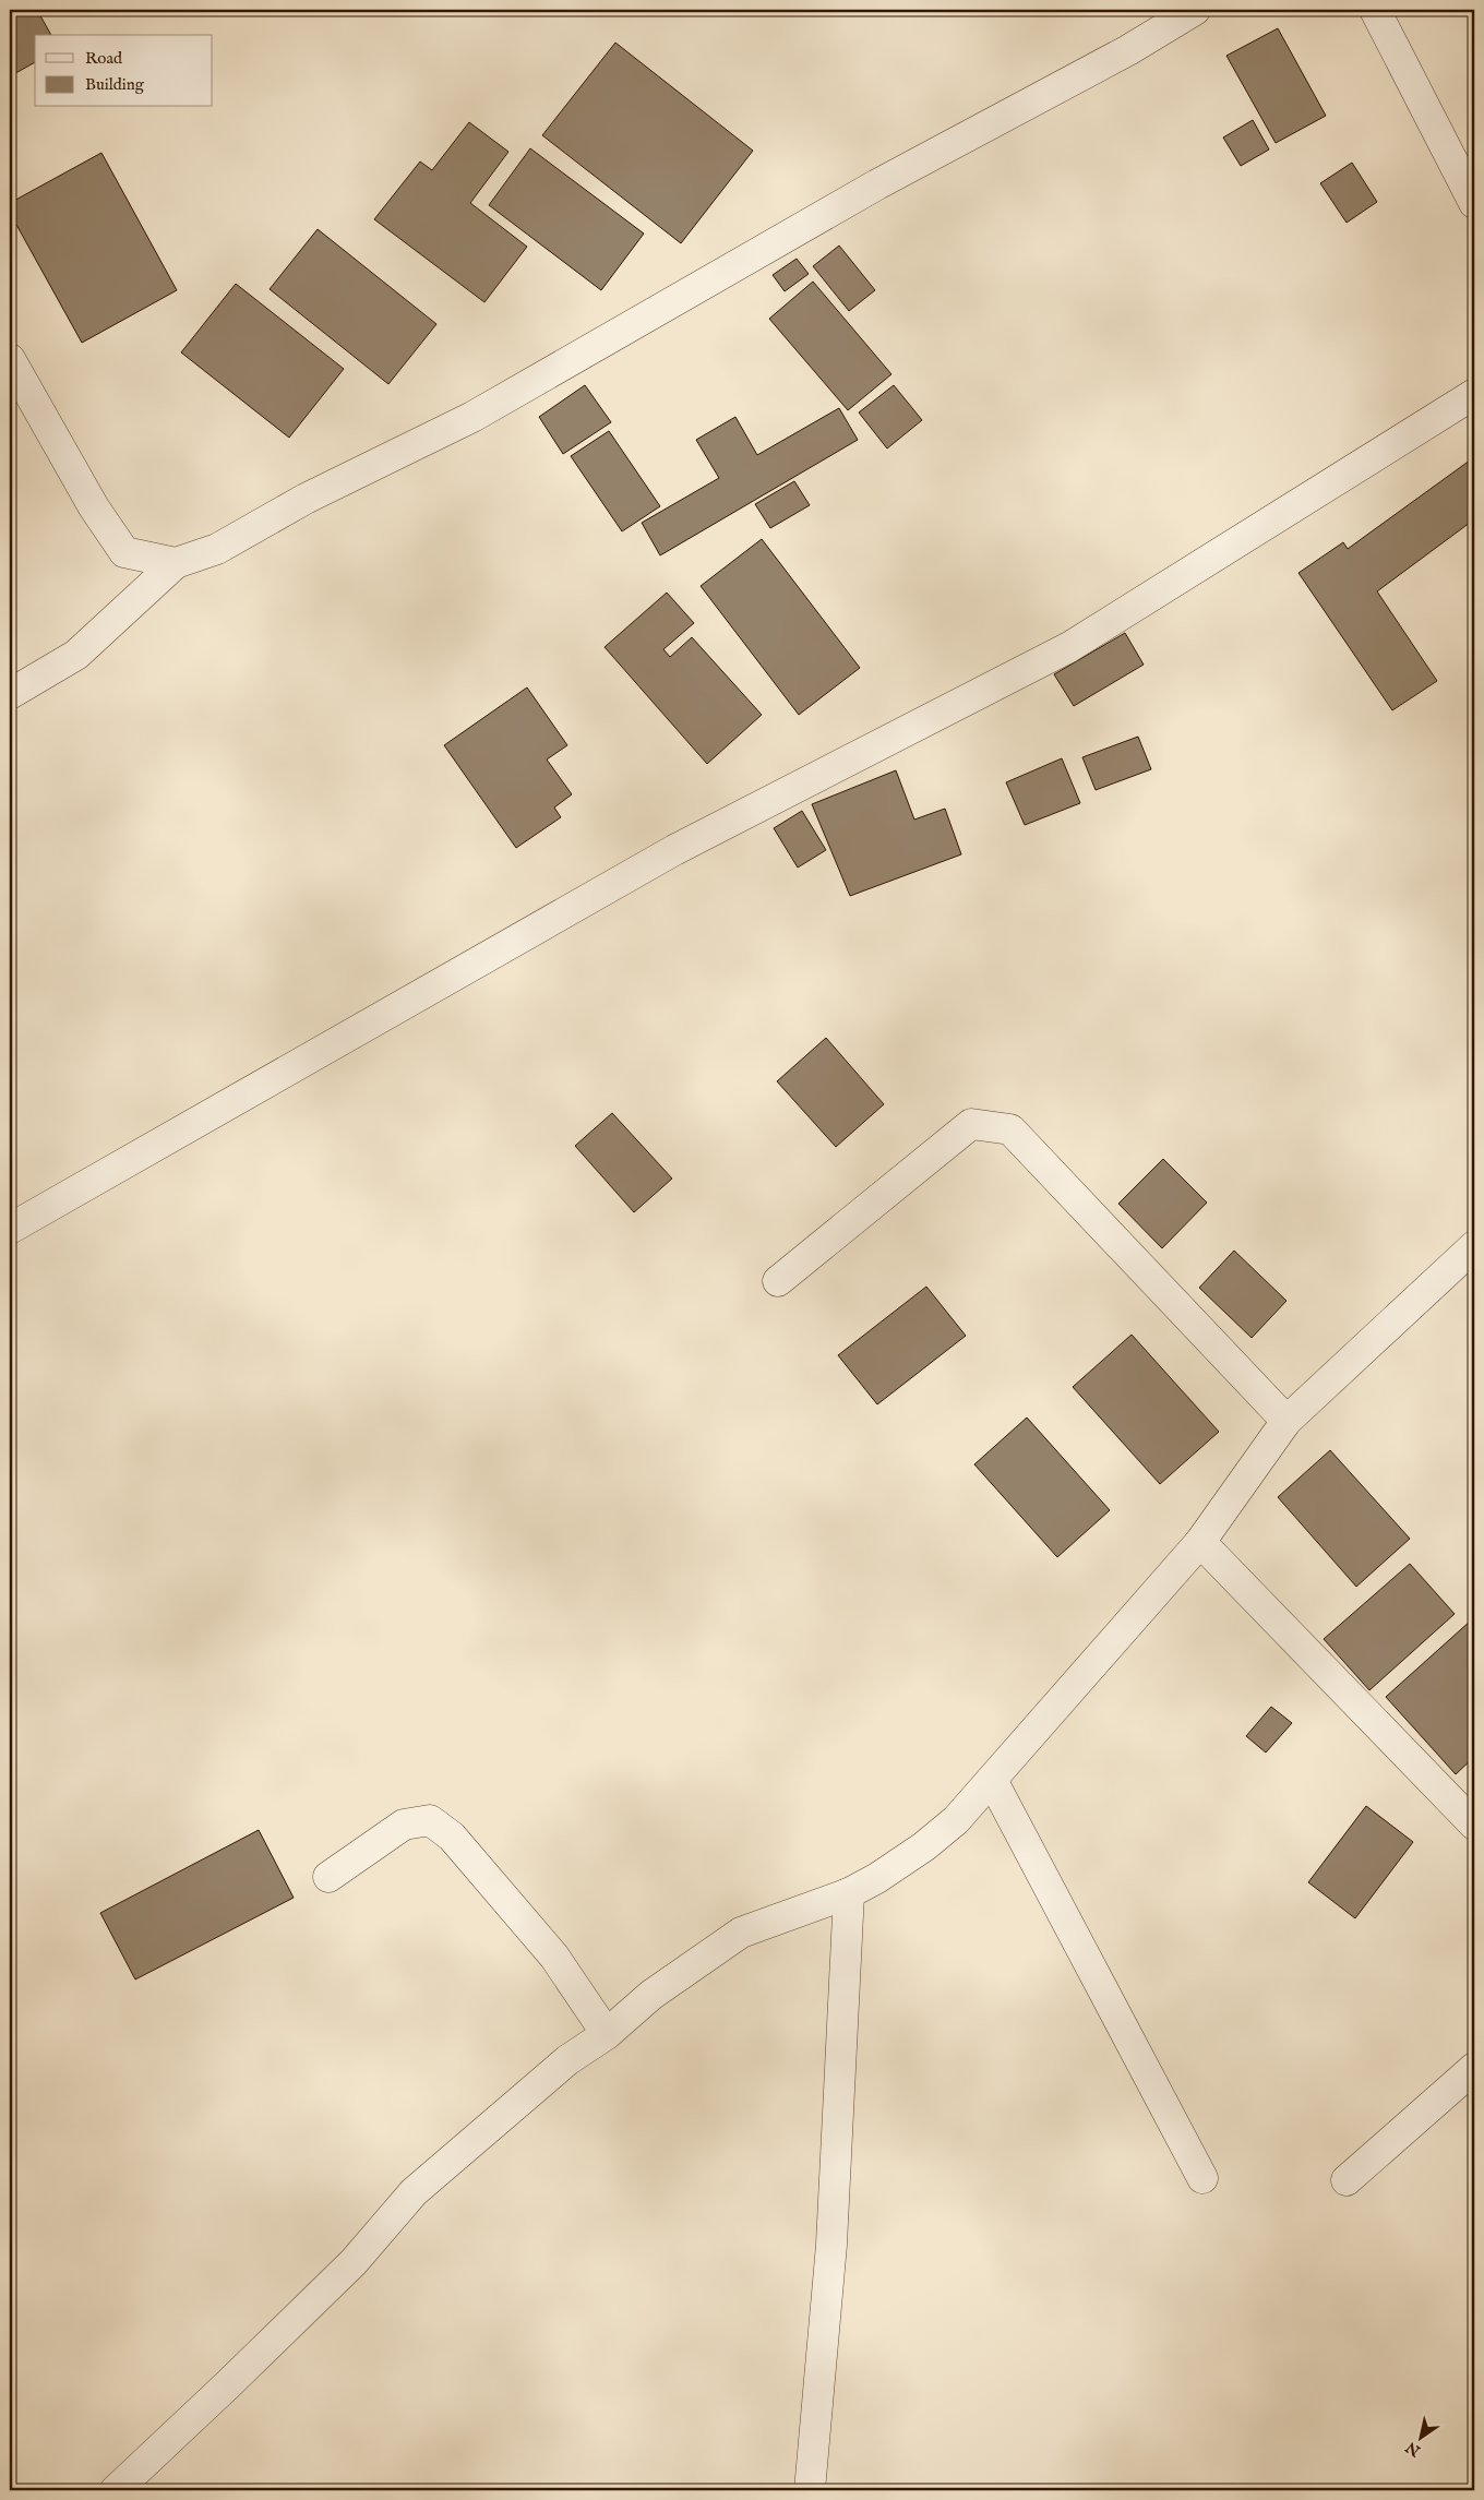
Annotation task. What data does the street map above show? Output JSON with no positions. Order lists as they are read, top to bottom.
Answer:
{
  "legend": ["Road", "Building"],
  "north": "bottom left"
}
